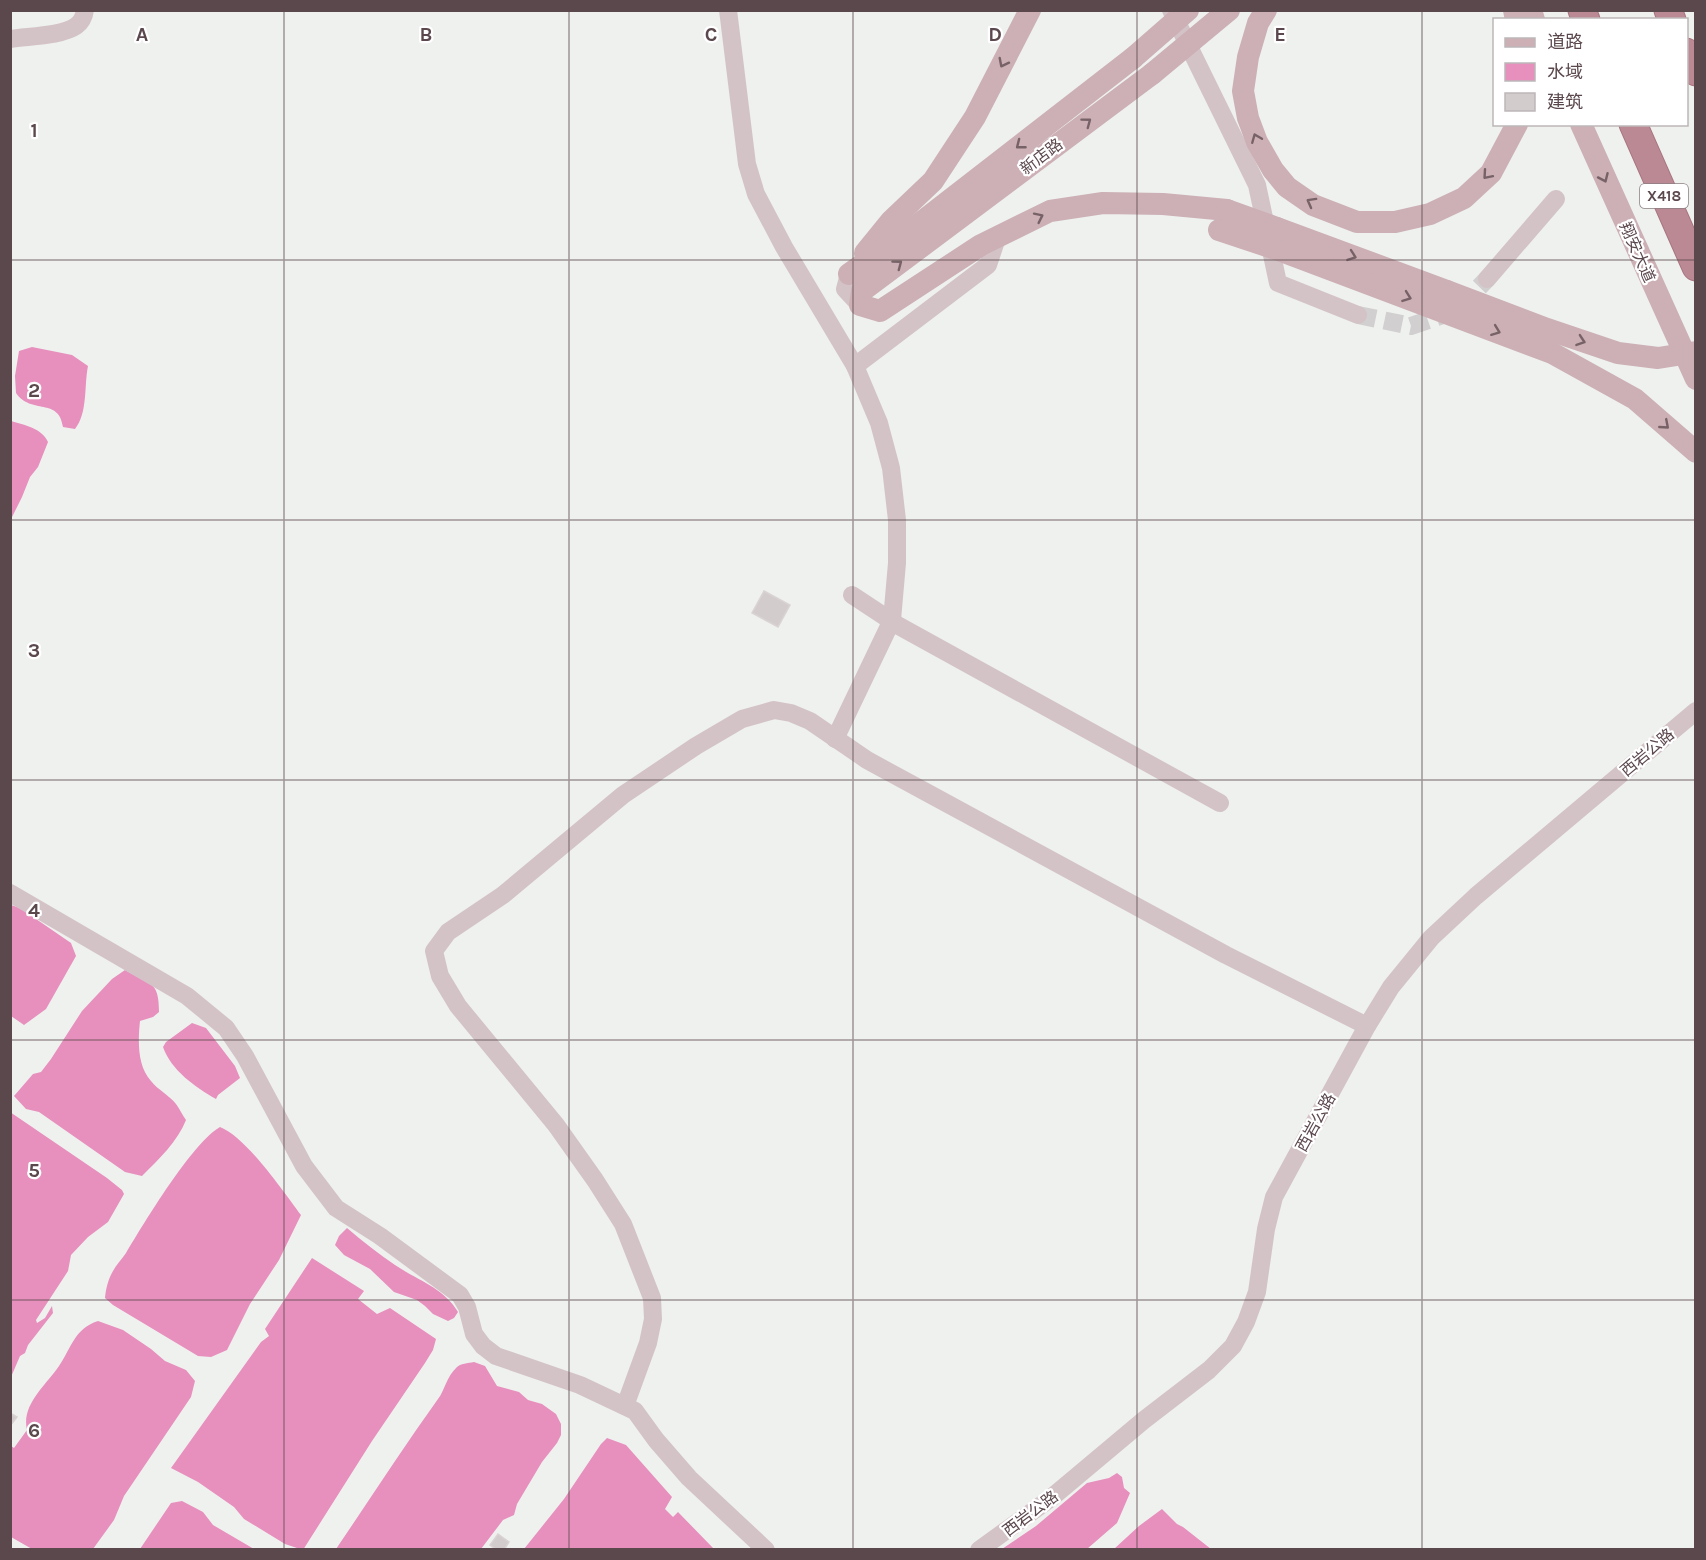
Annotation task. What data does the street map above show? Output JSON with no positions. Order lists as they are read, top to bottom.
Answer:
{
  "streets": {
    "highway": ["X418"],
    "main road": ["新店路", "翔安大道"],
    "street": ["西岩公路"]
  },
  "one_way": ["翔安大道"],
  "legend": ["道路", "水域", "建筑"],
  "grid": {
    "columns": [
      "A",
      "B",
      "C",
      "D",
      "E"
    ],
    "rows": [
      "1",
      "2",
      "3",
      "4",
      "5",
      "6"
    ]
  }
}
